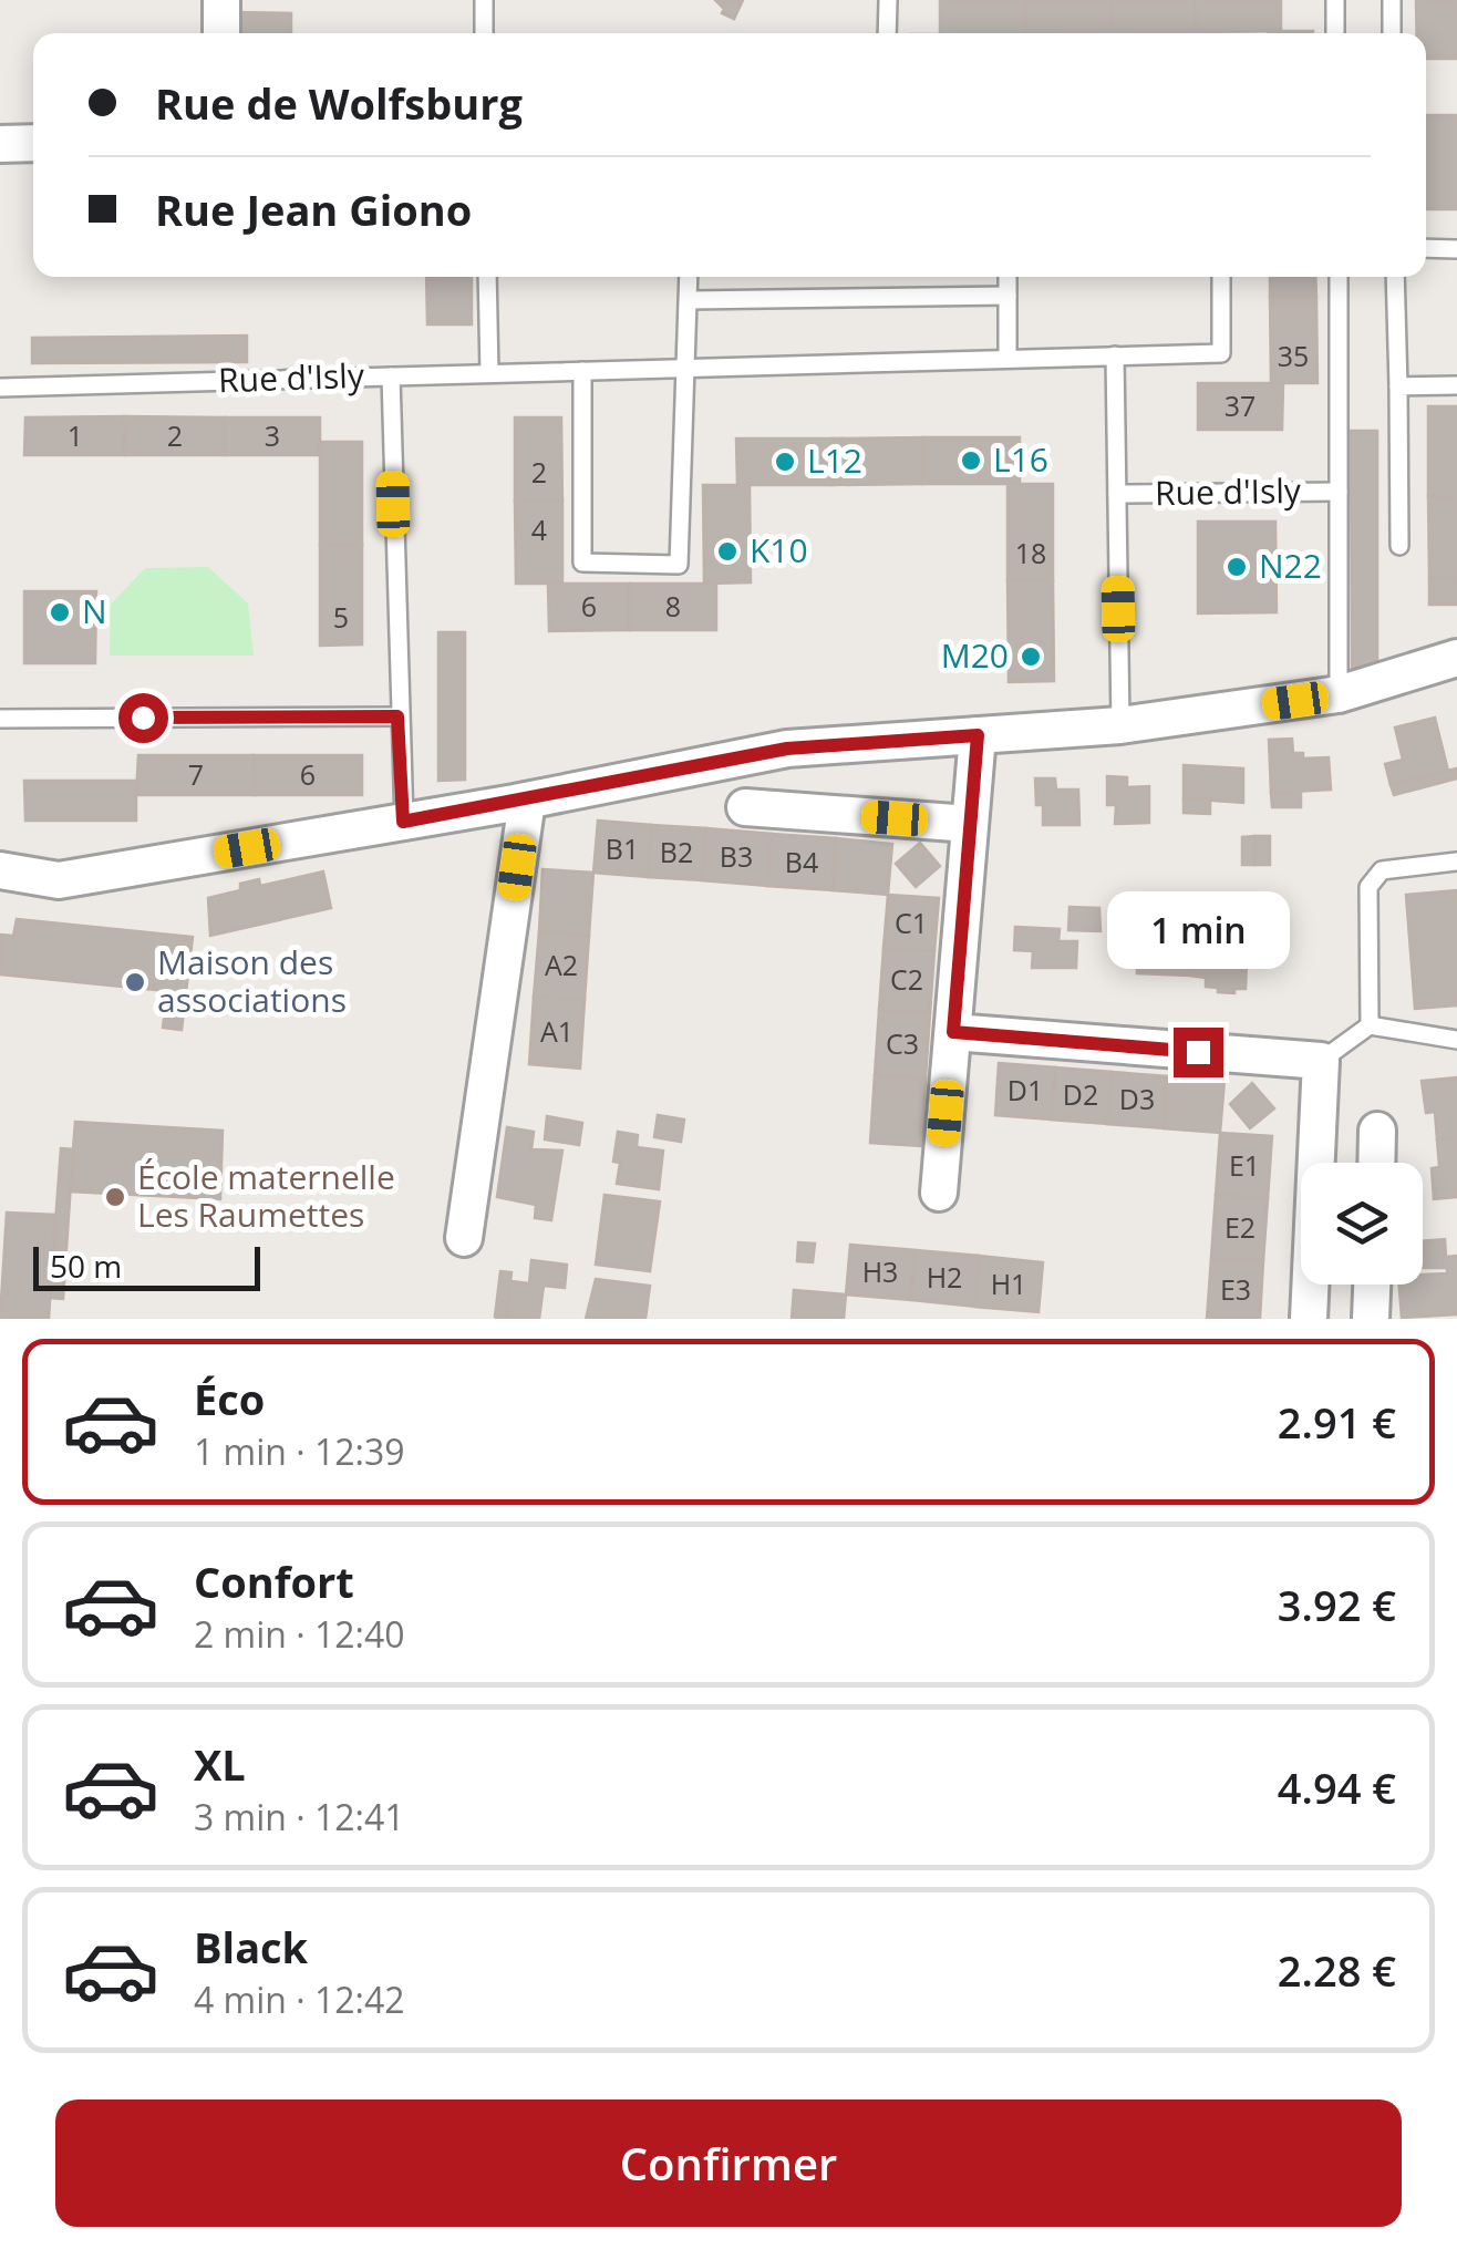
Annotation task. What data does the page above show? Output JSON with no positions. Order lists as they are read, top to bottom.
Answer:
{
  "streets": {
    "lane": ["Rue d'Isly"]
  },
  "places": [
    "L16",
    "L12",
    "K10",
    "N22",
    "N",
    "M20",
    "Maison des associations",
    "École maternelle Les Raumettes"
  ],
  "house_numbers": [
    "35",
    "37",
    "1",
    "2",
    "3",
    "2",
    "4",
    "18",
    "6",
    "8",
    "5",
    "7",
    "6",
    "B1",
    "B2",
    "B3",
    "B4",
    "C1",
    "A2",
    "C2",
    "A1",
    "C3",
    "D1",
    "D2",
    "D3",
    "E1",
    "E2",
    "H3",
    "H2",
    "H1",
    "E3"
  ],
  "scale_bar": "50 m",
  "page": {
    "banner": ["Rue de Wolfsburg", "Rue Jean Giono"],
    "bubble": "1 min",
    "scale": "50 m",
    "list": [
      {
        "name": "Éco",
        "note": "1 min · 12:39",
        "value": "2.91 €"
      },
      {
        "name": "Confort",
        "note": "2 min · 12:40",
        "value": "3.92 €"
      },
      {
        "name": "XL",
        "note": "3 min · 12:41",
        "value": "4.94 €"
      },
      {
        "name": "Black",
        "note": "4 min · 12:42",
        "value": "2.28 €"
      }
    ],
    "buttons": "Confirmer"
  }
}
